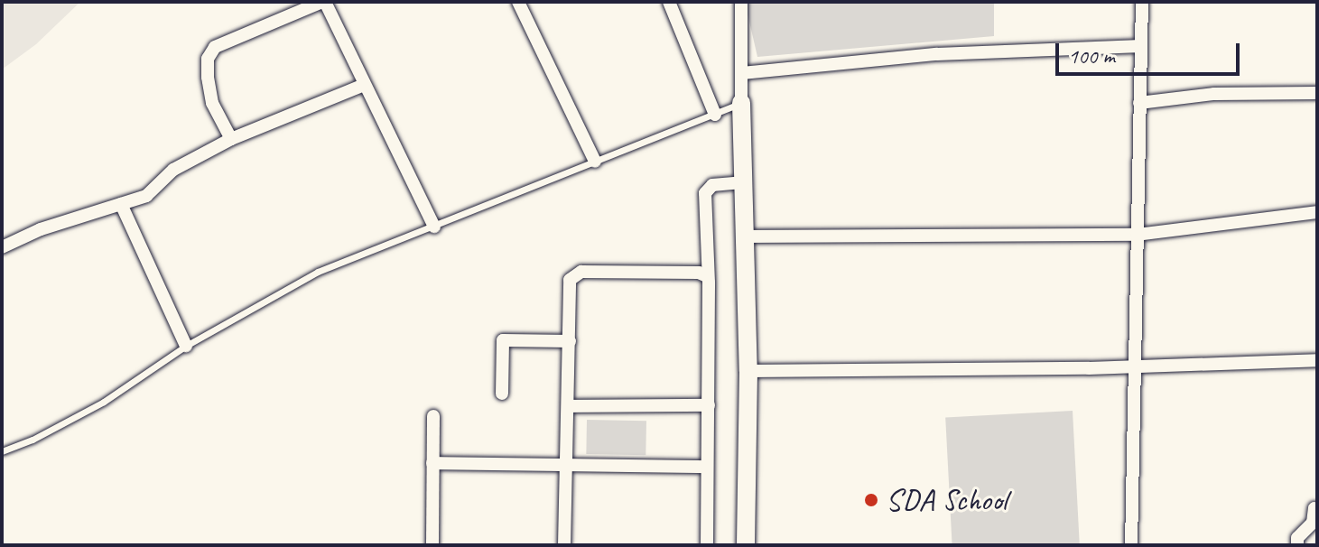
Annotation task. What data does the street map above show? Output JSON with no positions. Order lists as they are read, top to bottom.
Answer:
{
  "places": ["SDA School"],
  "scale_bar": "100 m"
}
